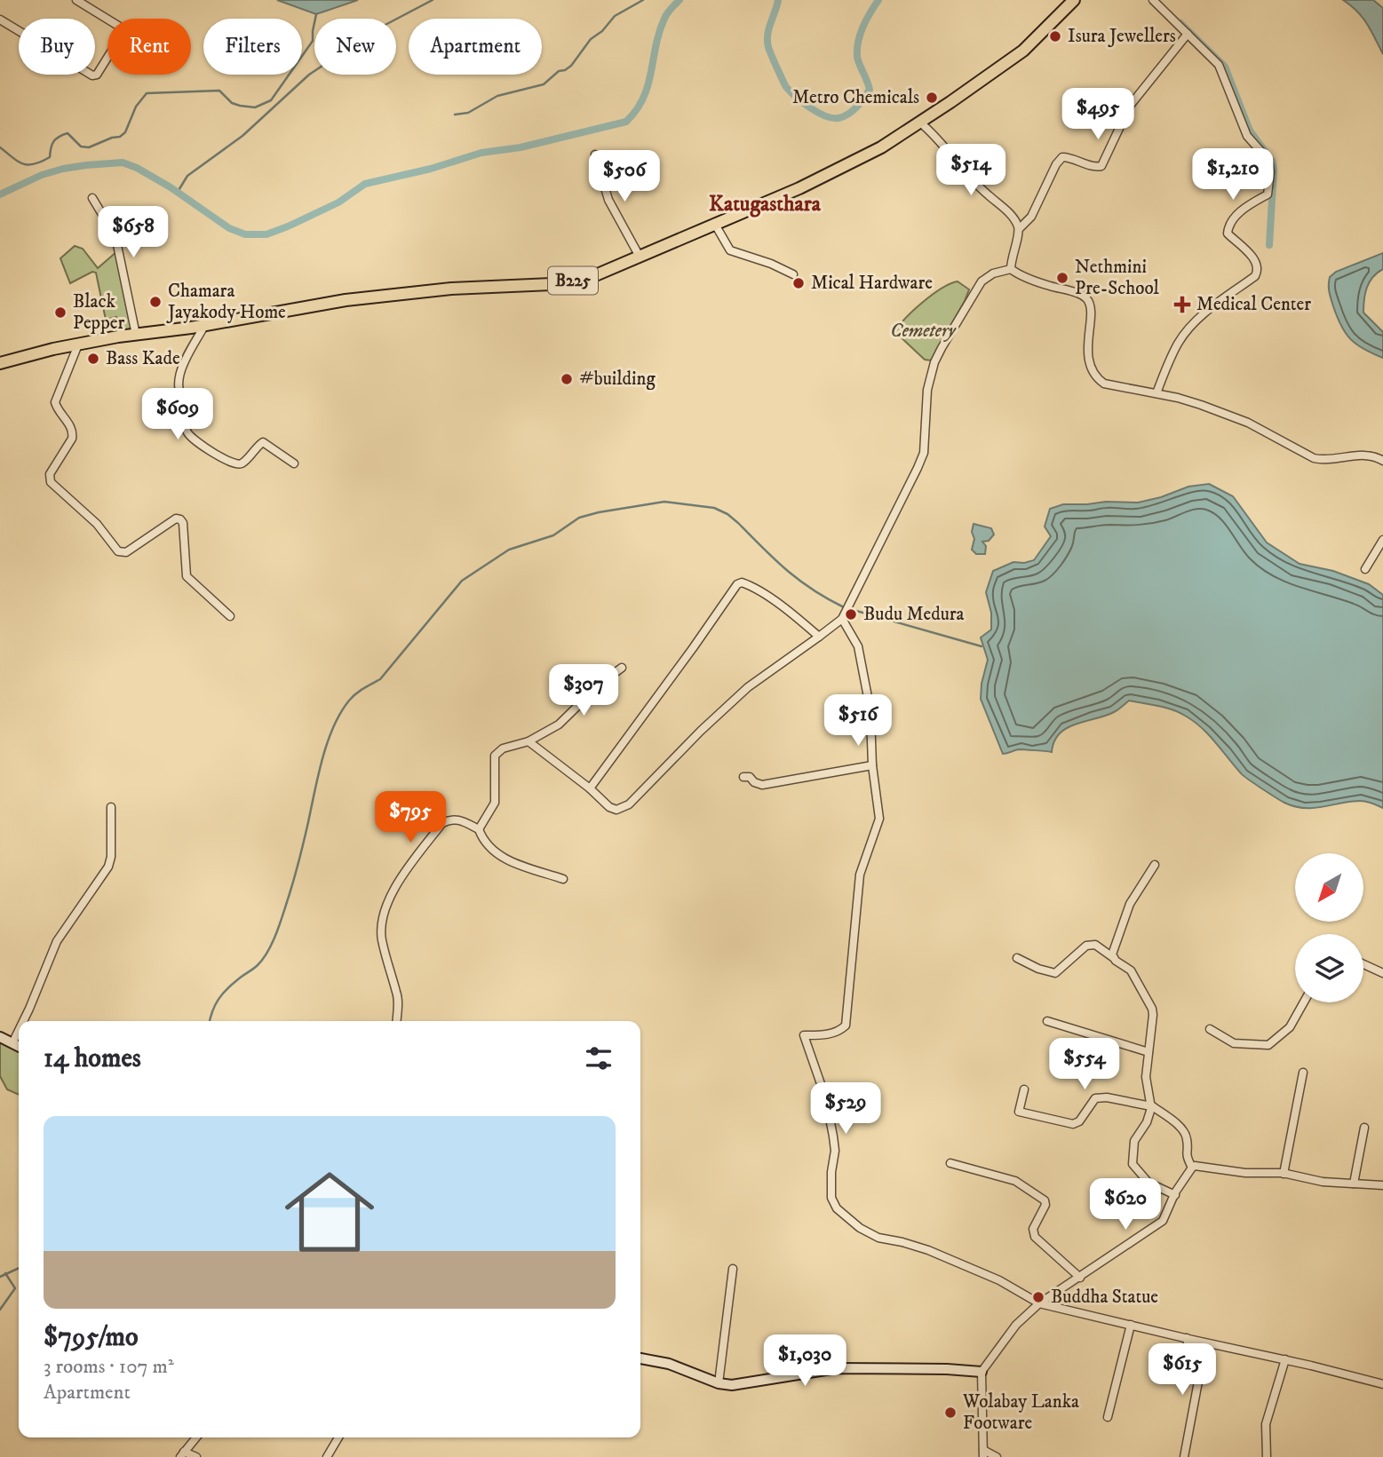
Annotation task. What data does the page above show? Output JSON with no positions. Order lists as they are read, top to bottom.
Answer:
{
  "streets": {
    "main road": ["B225"]
  },
  "districts": ["Katugasthara"],
  "parks": ["Cemetery"],
  "places": {
    "other": [
      "Isura Jewellers",
      "Metro Chemicals",
      "Nethmini Pre-School",
      "Mical Hardware",
      "Chamara Jayakody Home",
      "Black Pepper",
      "Bass Kade",
      "#building",
      "Budu Medura",
      "Buddha Statue",
      "Wolabay Lanka Footware"
    ],
    "health": ["Medical Center"]
  },
  "north": "bottom left",
  "page": {
    "chip": [
      "Buy",
      "Rent",
      "Filters",
      "New",
      "Apartment"
    ],
    "price": [
      "$495",
      "$514",
      "$1,210",
      "$506",
      "$658",
      "$609",
      "$307",
      "$516",
      "$795",
      "$554",
      "$529",
      "$620",
      "$1,030",
      "$615"
    ],
    "heading": "14 homes",
    "list": [
      {
        "name": "$795/mo",
        "note": "3 rooms · 107 m² · Apartment"
      }
    ]
  }
}
